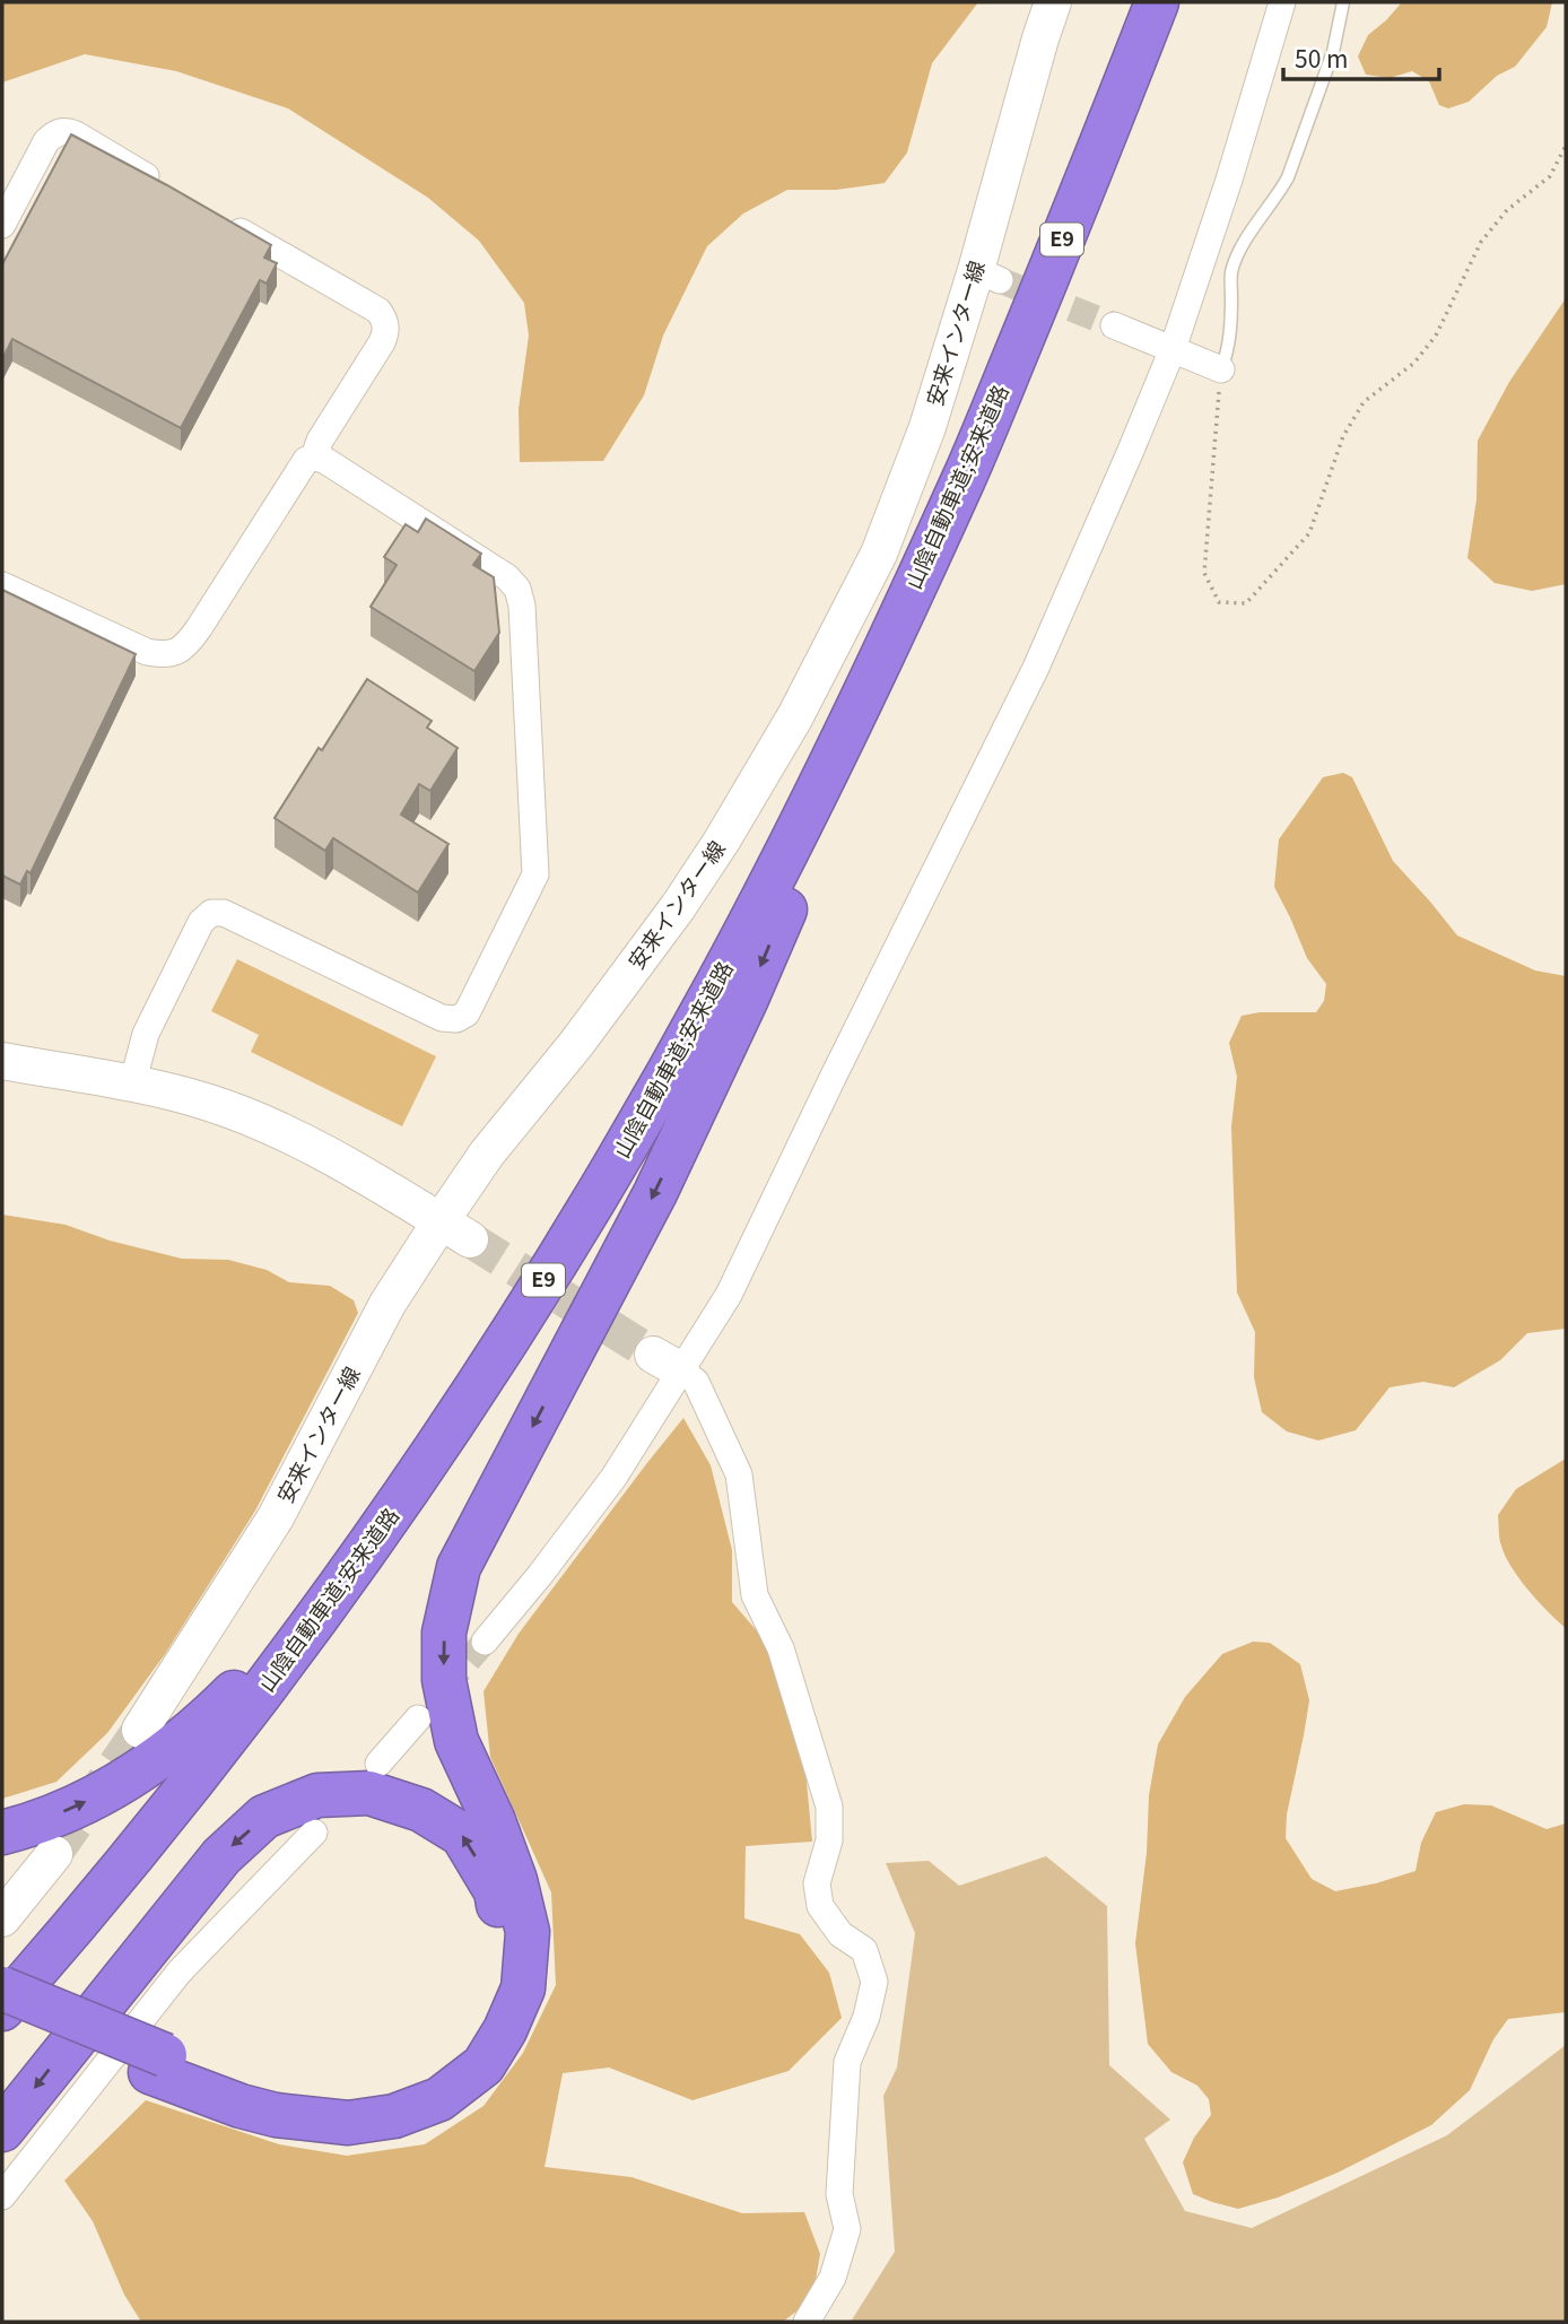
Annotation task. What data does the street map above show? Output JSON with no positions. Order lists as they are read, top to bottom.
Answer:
{
  "streets": {
    "highway": ["E9", "山陰自動車道;安来道路"],
    "main road": ["安来インター線"]
  },
  "scale_bar": "50 m"
}
